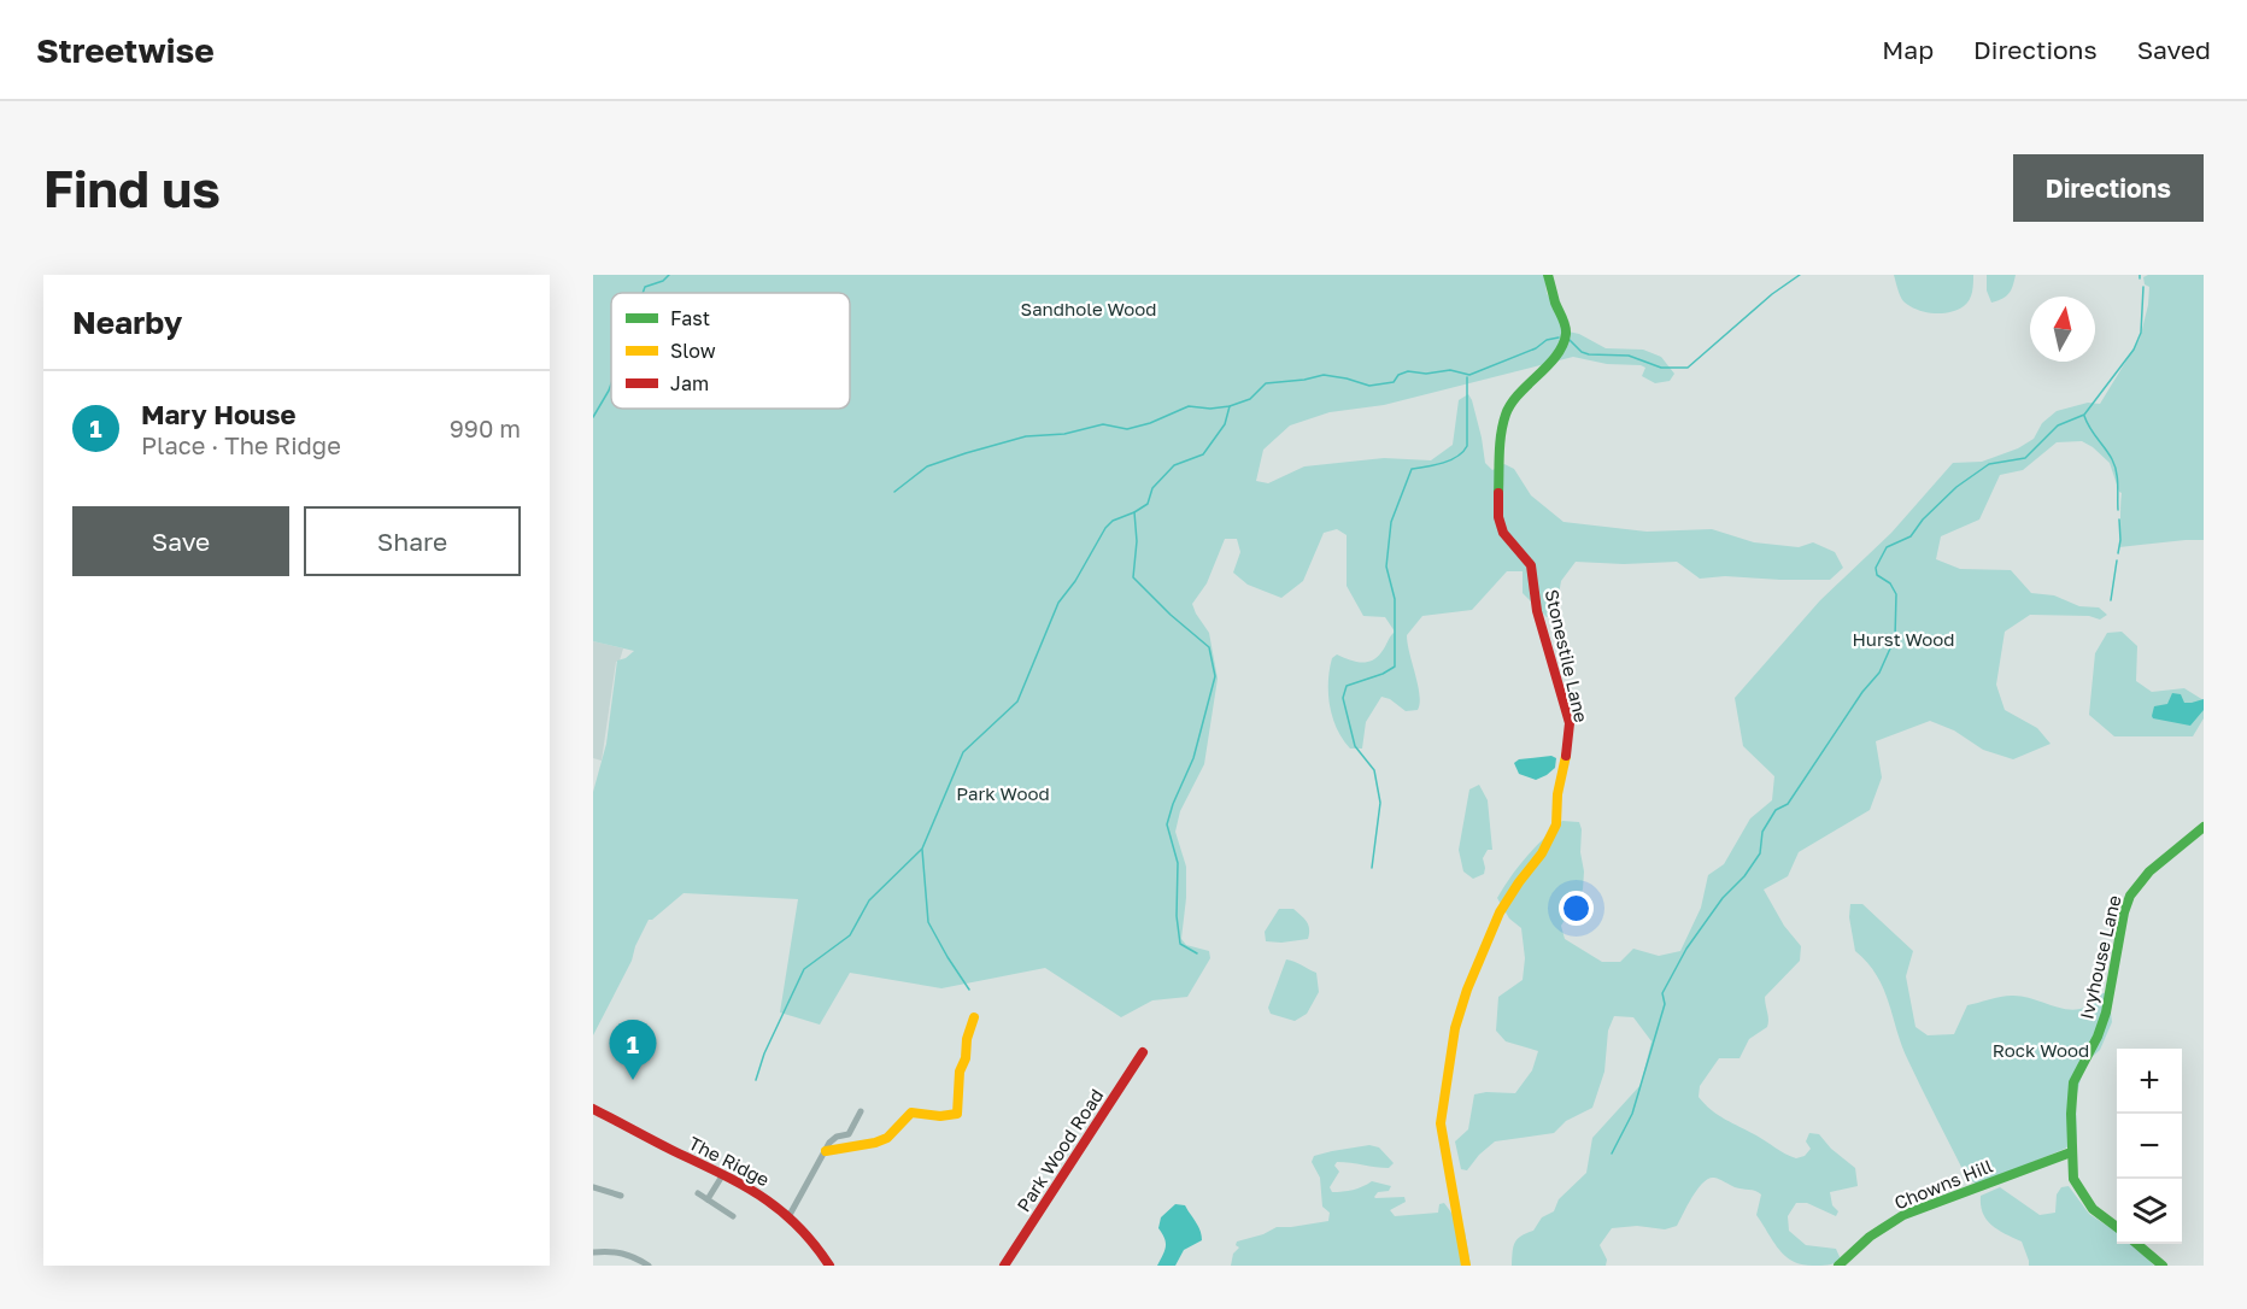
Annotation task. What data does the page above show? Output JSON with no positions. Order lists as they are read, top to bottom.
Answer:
{
  "streets": {
    "street": [
      "Stonestile Lane",
      "Ivyhouse Lane",
      "Park Wood Road",
      "The Ridge",
      "Chowns Hill"
    ]
  },
  "crossings": [
    ["Ivyhouse Lane", "Chowns Hill"]
  ],
  "parks": [
    "Sandhole Wood",
    "Hurst Wood",
    "Park Wood",
    "Rock Wood"
  ],
  "legend": ["Fast", "Slow", "Jam"],
  "north": "top",
  "page": {
    "header": "Streetwise",
    "nav": ["Map", "Directions", "Saved"],
    "buttons": [
      "Directions",
      ["Save", "Share"]
    ],
    "title": "Find us",
    "heading": "Nearby",
    "list": [
      {
        "mark": "1",
        "name": "Mary House",
        "note": "Place · The Ridge",
        "value": "990 m"
      }
    ],
    "pins": "1",
    "map_buttons": ["+", "−"]
  }
}
